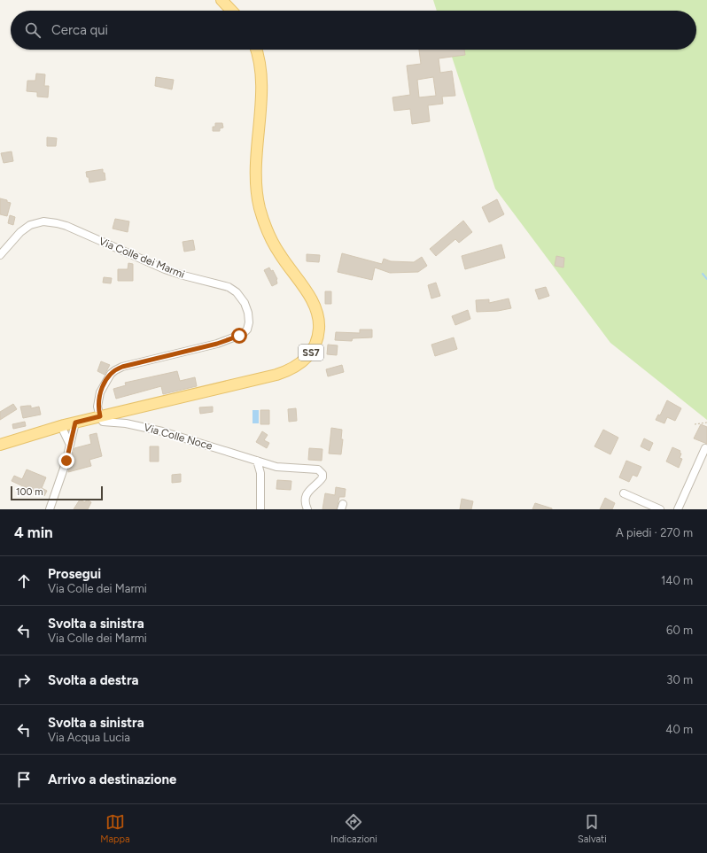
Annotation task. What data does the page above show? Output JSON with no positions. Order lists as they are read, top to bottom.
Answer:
{
  "streets": {
    "main road": ["SS7"],
    "street": ["Via Colle dei Marmi", "Via Colle Noce"]
  },
  "crossings": [
    ["Via Colle dei Marmi", "SS7"],
    ["Via Colle dei Marmi", "Via Colle Noce"],
    ["SS7", "Via Colle Noce"]
  ],
  "scale_bar": "100 m",
  "page": {
    "search": "Cerca qui",
    "scale": "100 m",
    "heading": ["4 min", "A piedi · 270 m"],
    "list": [
      ["Prosegui", "Via Colle dei Marmi", "140 m"],
      ["Svolta a sinistra", "Via Colle dei Marmi", "60 m"],
      ["Svolta a destra", "30 m"],
      ["Svolta a sinistra", "Via Acqua Lucia", "40 m"],
      "Arrivo a destinazione"
    ],
    "nav": ["Mappa", "Indicazioni", "Salvati"]
  }
}
